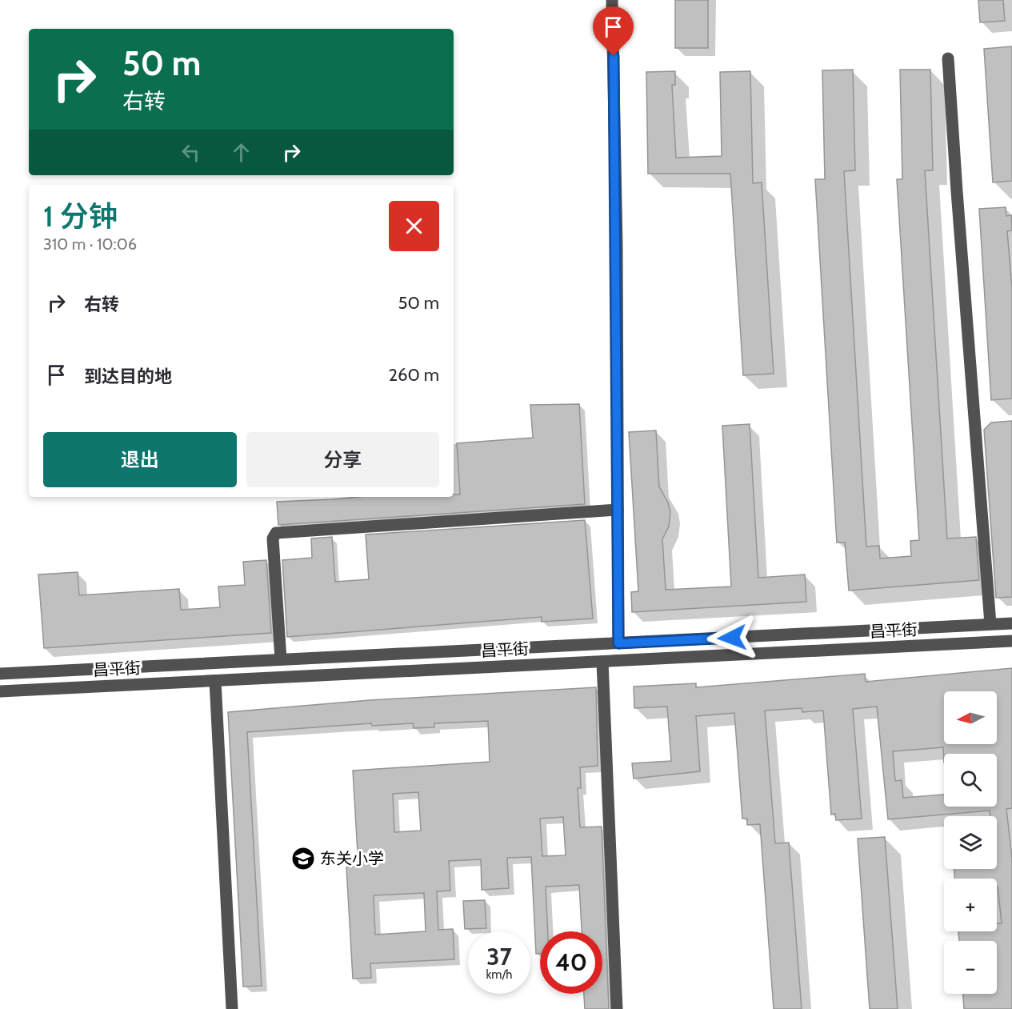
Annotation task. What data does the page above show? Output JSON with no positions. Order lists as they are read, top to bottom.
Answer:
{
  "streets": {
    "street": ["昌平街"]
  },
  "places": {
    "school or university": ["东关小学"]
  },
  "north": "left",
  "page": {
    "turn": ["50 m", "右转"],
    "heading": ["1 分钟", "310 m · 10:06"],
    "list": [
      {
        "name": "右转",
        "value": "50 m"
      },
      {
        "name": "到达目的地",
        "value": "260 m"
      }
    ],
    "buttons": ["退出", "分享"],
    "map_buttons": ["+", "−"],
    "speed": "37 km/h",
    "limit": "40"
  }
}
